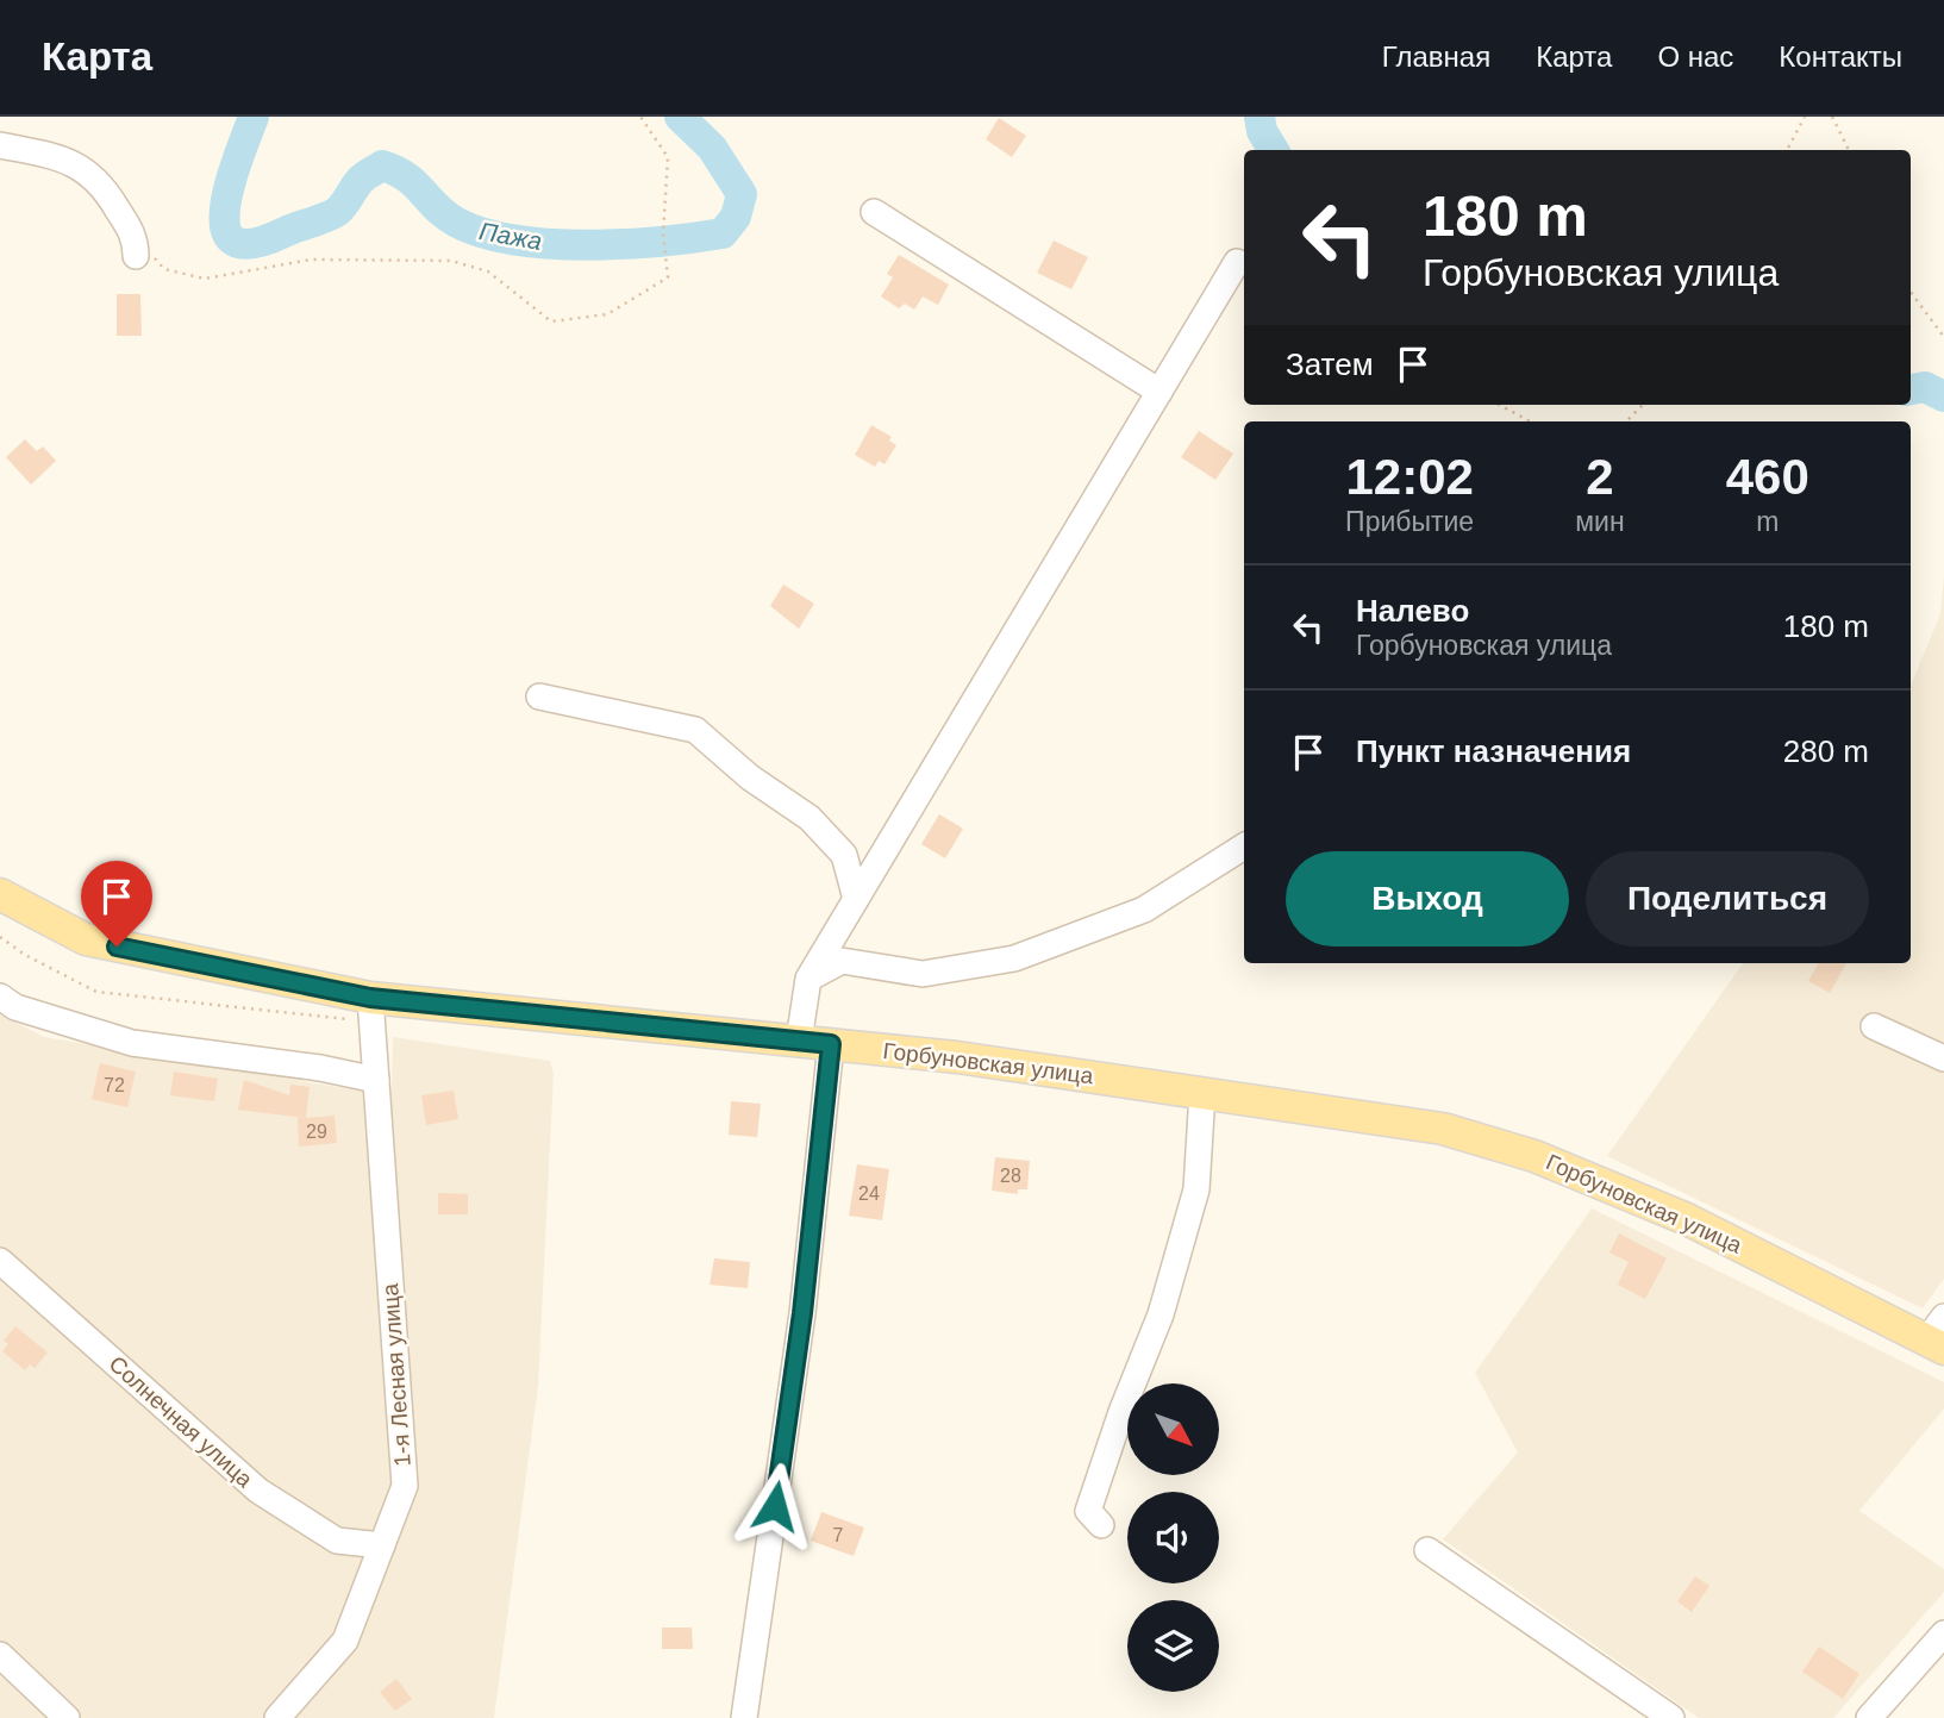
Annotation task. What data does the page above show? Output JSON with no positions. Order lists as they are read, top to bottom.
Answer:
{
  "streets": {
    "main road": ["Горбуновская улица"],
    "street": ["1-я Лесная улица", "Солнечная улица"]
  },
  "crossings": [
    ["Горбуновская улица", "1-я Лесная улица"],
    ["1-я Лесная улица", "Солнечная улица"]
  ],
  "water": ["Пажа"],
  "house_numbers": [
    "72",
    "29",
    "28",
    "24",
    "7"
  ],
  "north": "bottom right",
  "page": {
    "header": "Карта",
    "nav": [
      "Главная",
      "Карта",
      "О нас",
      "Контакты"
    ],
    "turn": ["180 m", "Горбуновская улица"],
    "then": "Затем",
    "eta": [
      "12:02",
      "Прибытие",
      "2",
      "мин",
      "460",
      "m"
    ],
    "list": [
      {
        "name": "Налево",
        "note": "Горбуновская улица",
        "value": "180 m"
      },
      {
        "name": "Пункт назначения",
        "value": "280 m"
      }
    ],
    "buttons": ["Выход", "Поделиться"]
  }
}
